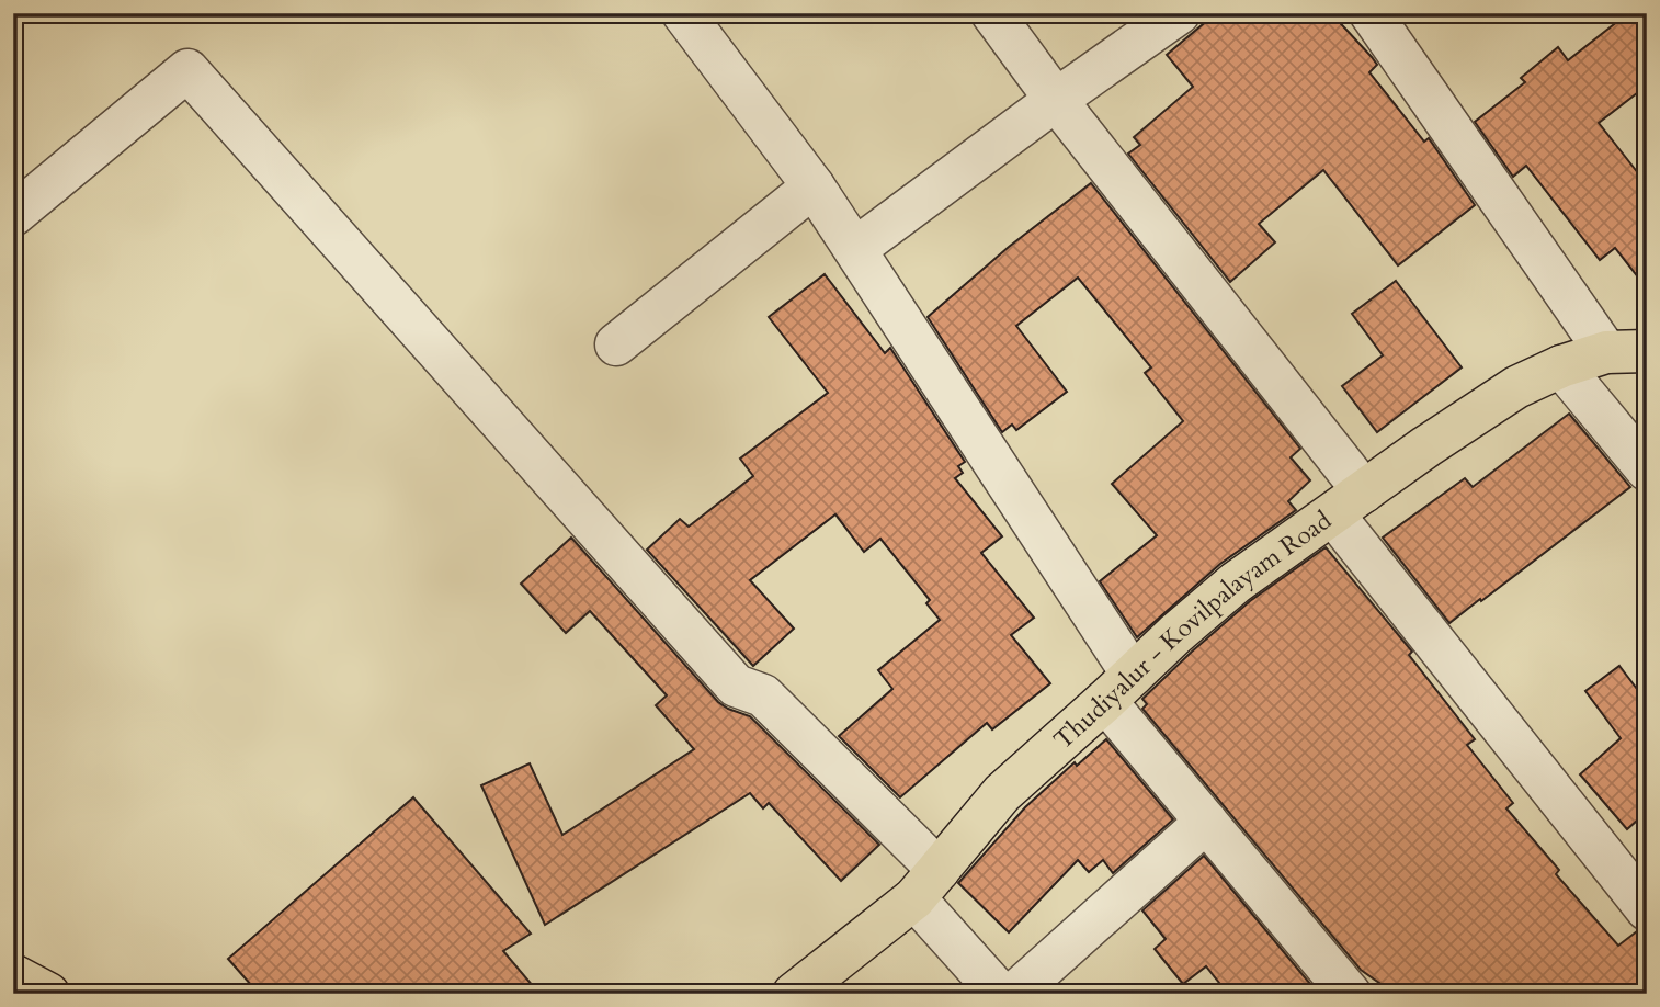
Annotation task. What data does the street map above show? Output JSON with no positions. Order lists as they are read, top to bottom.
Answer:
{
  "streets": {
    "main road": ["Thudiyalur - Kovilpalayam Road"]
  }
}
